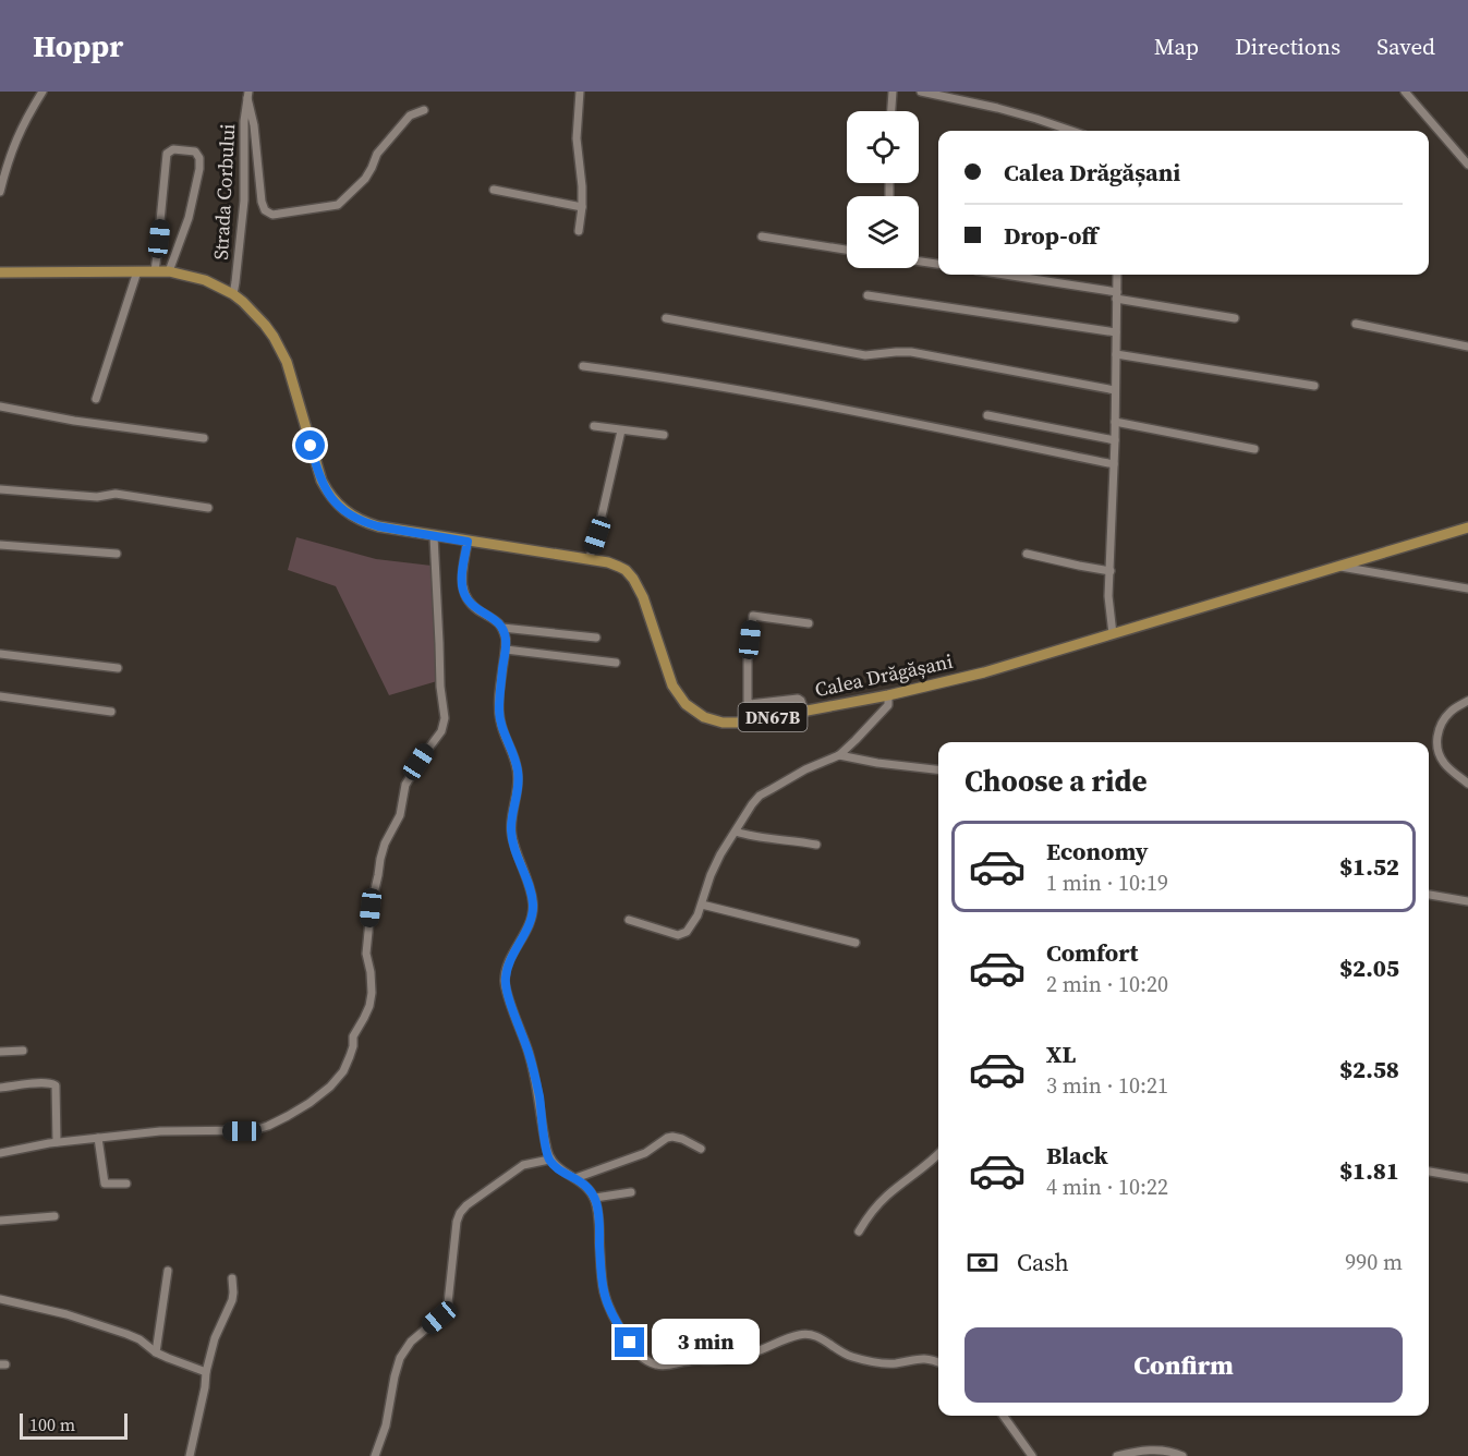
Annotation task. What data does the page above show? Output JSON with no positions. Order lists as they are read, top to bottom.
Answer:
{
  "streets": {
    "main road": ["Calea Drăgășani", "DN67B"],
    "street": ["Strada Corbului"]
  },
  "crossings": [
    ["Strada Corbului", "Calea Drăgășani"],
    ["Strada Corbului", "DN67B"],
    ["Calea Drăgășani", "DN67B"]
  ],
  "scale_bar": "100 m",
  "page": {
    "header": "Hoppr",
    "nav": ["Map", "Directions", "Saved"],
    "banner": ["Calea Drăgășani", "Drop-off"],
    "heading": "Choose a ride",
    "list": [
      {
        "name": "Economy",
        "note": "1 min · 10:19",
        "value": "$1.52"
      },
      {
        "name": "Comfort",
        "note": "2 min · 10:20",
        "value": "$2.05"
      },
      {
        "name": "XL",
        "note": "3 min · 10:21",
        "value": "$2.58"
      },
      {
        "name": "Black",
        "note": "4 min · 10:22",
        "value": "$1.81"
      }
    ],
    "pay": ["Cash", "990 m"],
    "buttons": "Confirm",
    "bubble": "3 min",
    "scale": "100 m"
  }
}
